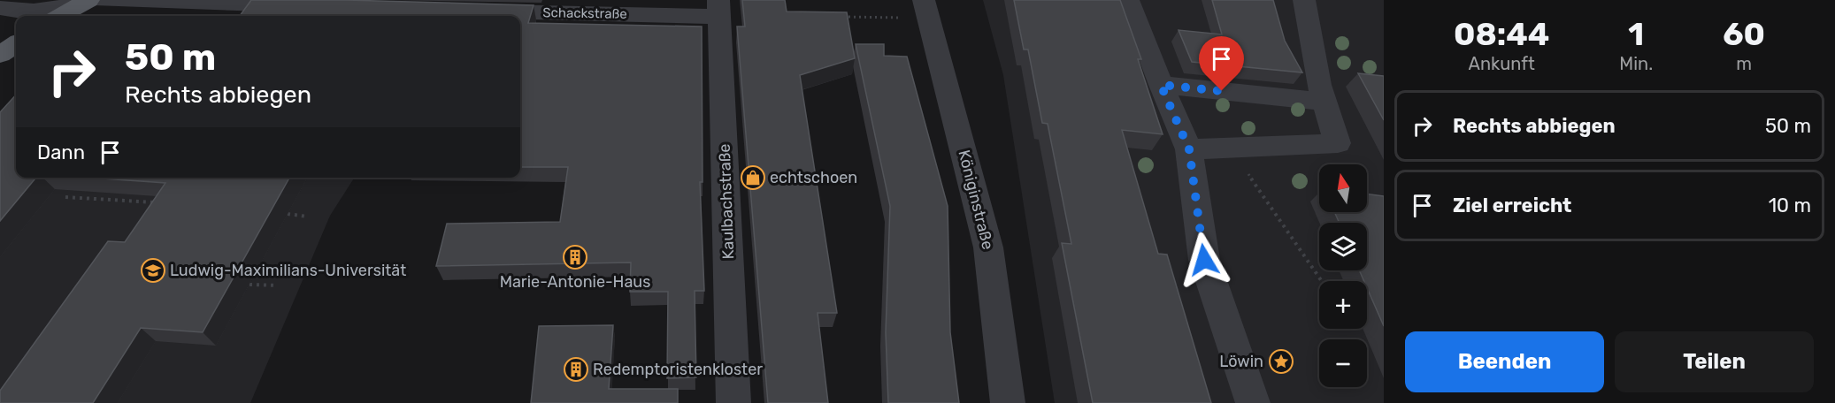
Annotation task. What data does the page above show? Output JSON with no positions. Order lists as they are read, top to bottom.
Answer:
{
  "streets": {
    "street": ["Schackstraße", "Königinstraße", "Kaulbachstraße"]
  },
  "crossings": [
    ["Schackstraße", "Kaulbachstraße"]
  ],
  "places": {
    "shop": ["echtschoen"],
    "building": ["Marie-Antonie-Haus", "Redemptoristenkloster"],
    "school or university": ["Ludwig-Maximilians-Universität"],
    "place": ["Löwin"]
  },
  "north": "top",
  "page": {
    "eta": [
      "08:44",
      "Ankunft",
      "1",
      "Min.",
      "60",
      "m"
    ],
    "turn": ["50 m", "Rechts abbiegen"],
    "list": [
      {
        "name": "Rechts abbiegen",
        "value": "50 m"
      },
      {
        "name": "Ziel erreicht",
        "value": "10 m"
      }
    ],
    "then": "Dann",
    "map_buttons": ["+", "−"],
    "buttons": ["Beenden", "Teilen"]
  }
}
